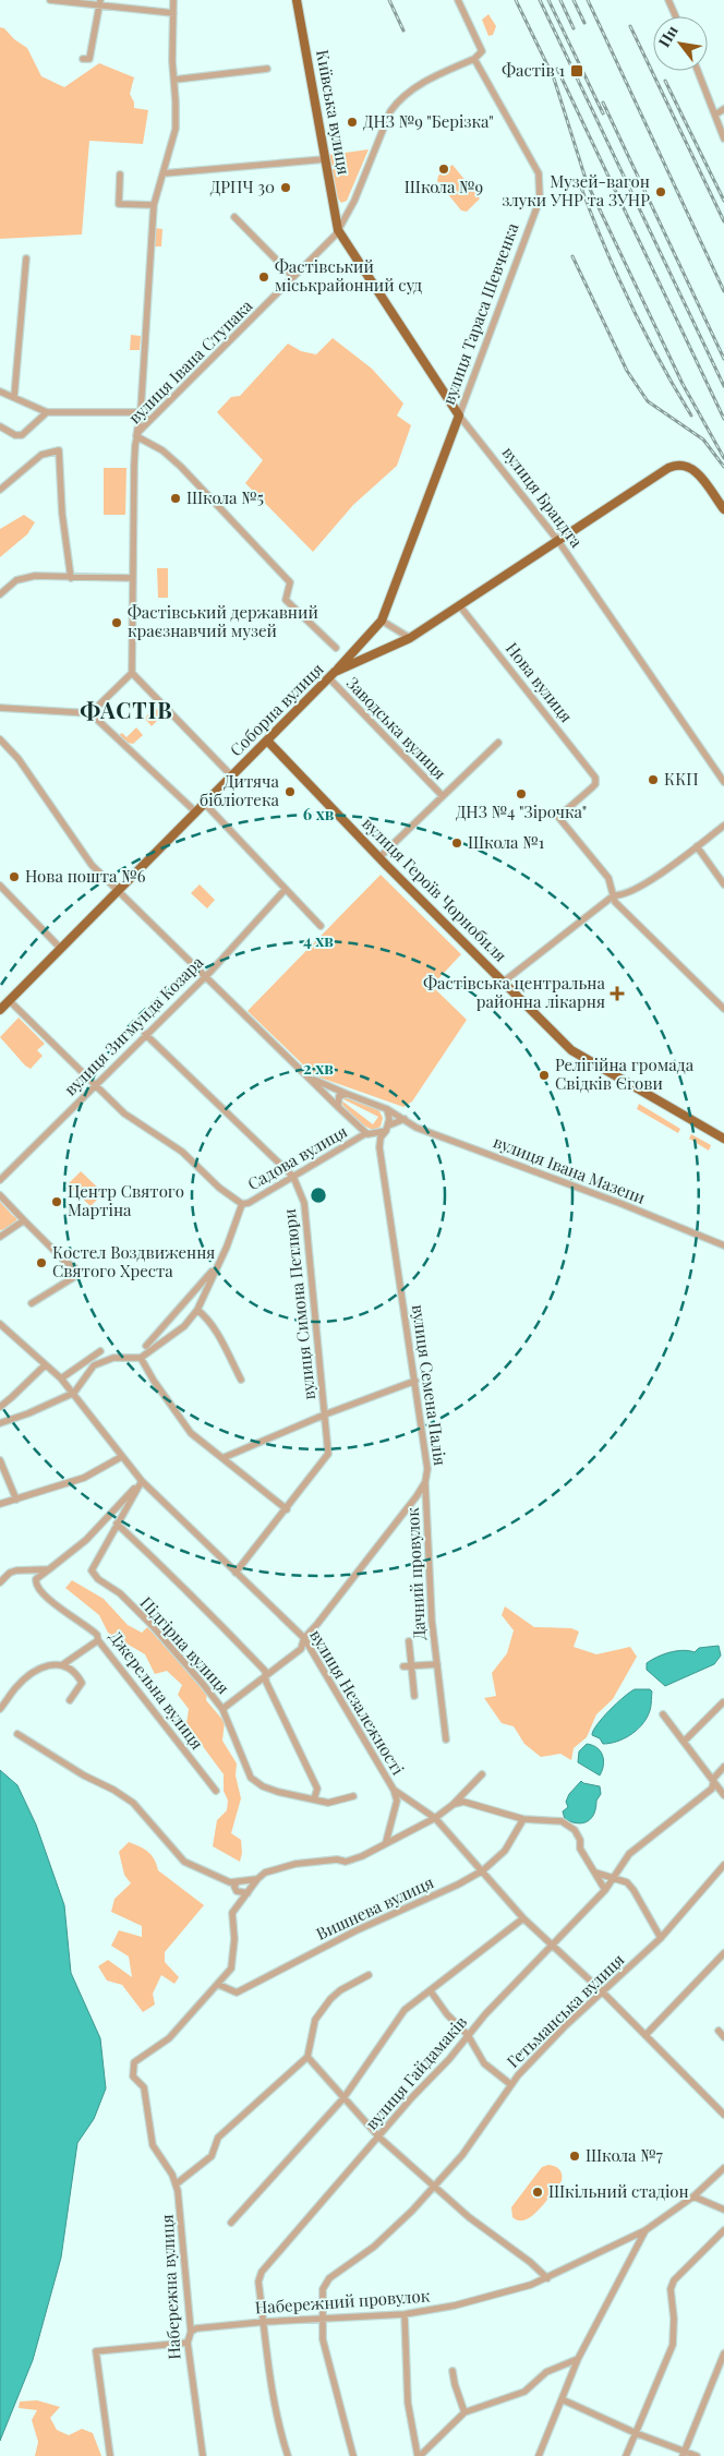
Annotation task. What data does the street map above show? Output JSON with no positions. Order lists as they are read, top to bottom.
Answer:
{
  "streets": {
    "main road": [
      "Київська вулиця",
      "вулиця Тараса Шевченка",
      "вулиця Брандта",
      "Соборна вулиця",
      "вулиця Героїв Чорнобиля"
    ],
    "street": [
      "вулиця Івана Ступака",
      "Нова вулиця",
      "Заводська вулиця",
      "вулиця Зигмунда Козара",
      "Садова вулиця",
      "вулиця Івана Мазепи",
      "вулиця Симона Петлюри",
      "вулиця Семена Палія",
      "Дачний провулок",
      "Підгірна вулиця",
      "Джерельна вулиця",
      "вулиця Незалежності",
      "Вишнева вулиця",
      "Гетьманська вулиця",
      "вулиця Гайдамаків",
      "Набережна вулиця",
      "Набережний провулок"
    ]
  },
  "crossings": [
    ["Київська вулиця", "вулиця Івана Ступака"],
    ["Київська вулиця", "вулиця Брандта"],
    ["вулиця Тараса Шевченка", "вулиця Івана Ступака"],
    ["вулиця Тараса Шевченка", "вулиця Брандта"],
    ["вулиця Івана Ступака", "вулиця Брандта"],
    ["вулиця Брандта", "Соборна вулиця"],
    ["Нова вулиця", "Соборна вулиця"],
    ["Соборна вулиця", "Заводська вулиця"],
    ["Соборна вулиця", "вулиця Героїв Чорнобиля"],
    ["вулиця Зигмунда Козара", "вулиця Симона Петлюри"],
    ["Садова вулиця", "вулиця Симона Петлюри"],
    ["вулиця Симона Петлюри", "вулиця Незалежності"],
    ["вулиця Семена Палія", "Дачний провулок"],
    ["вулиця Семена Палія", "Підгірна вулиця"],
    ["вулиця Семена Палія", "вулиця Незалежності"],
    ["Підгірна вулиця", "вулиця Незалежності"],
    ["вулиця Незалежності", "Вишнева вулиця"],
    ["вулиця Незалежності", "Гетьманська вулиця"],
    ["вулиця Незалежності", "вулиця Гайдамаків"],
    ["Вишнева вулиця", "Набережна вулиця"],
    ["Гетьманська вулиця", "Набережний провулок"],
    ["вулиця Гайдамаків", "Набережний провулок"],
    ["Набережна вулиця", "Набережний провулок"]
  ],
  "districts": ["ФАСТІВ"],
  "places": {
    "transit": ["Фастів 1"],
    "other": [
      "ДНЗ №9 \"Берізка\"",
      "Школа №9",
      "ДРПЧ 30",
      "Музей-вагон злуки УНР та ЗУНР",
      "Фастівський міськрайонний суд",
      "Школа №5",
      "Фастівський державний краєзнавчий музей",
      "ККП",
      "Дитяча бібліотека",
      "ДНЗ №4 \"Зірочка\"",
      "Школа №1",
      "Нова пошта №6",
      "Релігійна громада Свідків Єгови",
      "Центр Святого Мартіна",
      "Костел Воздвиження Святого Хреста",
      "Школа №7",
      "Шкільний стадіон"
    ],
    "health": ["Фастівська центральна районна лікарня"]
  },
  "north": "top left",
  "rings": ["6 хв", "4 хв", "2 хв"]
}
